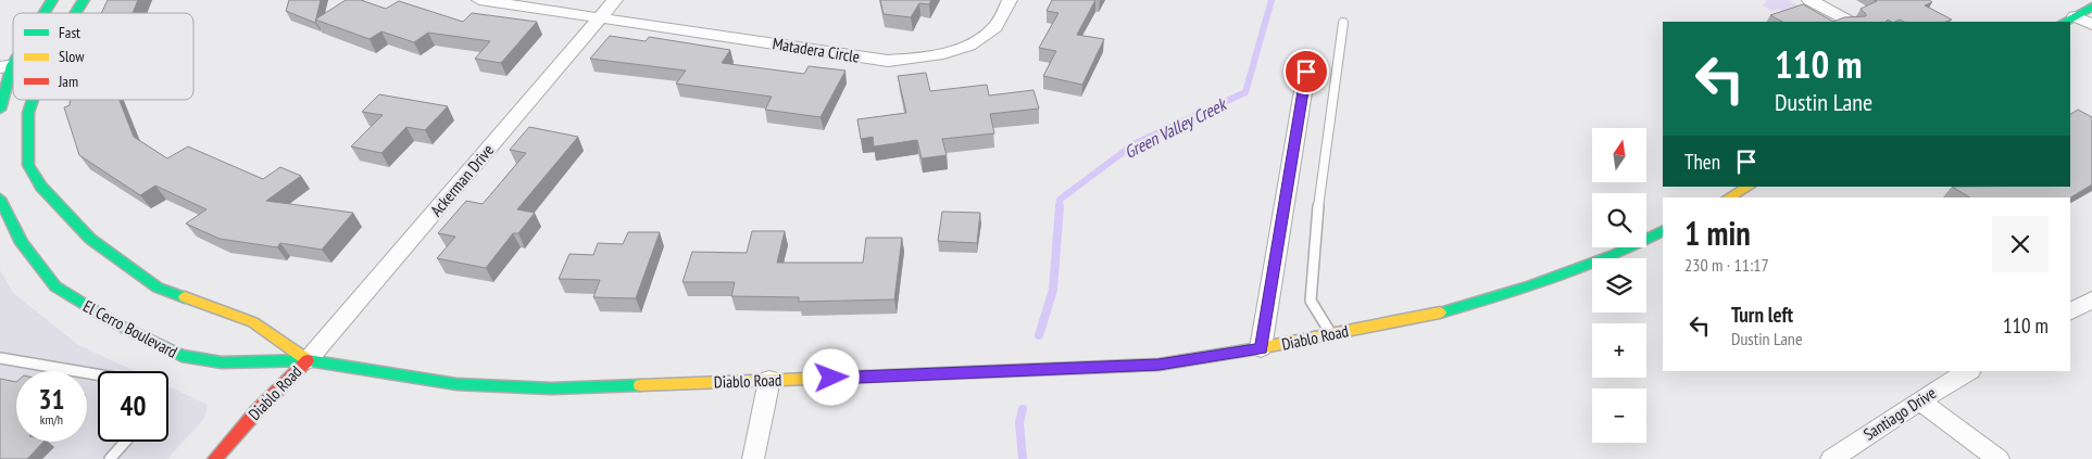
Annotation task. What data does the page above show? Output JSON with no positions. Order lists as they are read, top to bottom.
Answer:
{
  "streets": {
    "street": [
      "Matadera Circle",
      "Ackerman Drive",
      "El Cerro Boulevard",
      "Diablo Road",
      "Santiago Drive"
    ]
  },
  "crossings": [
    ["Matadera Circle", "Ackerman Drive"],
    ["Ackerman Drive", "El Cerro Boulevard"],
    ["Ackerman Drive", "Diablo Road"],
    ["El Cerro Boulevard", "Diablo Road"]
  ],
  "water": ["Green Valley Creek"],
  "legend": ["Fast", "Slow", "Jam"],
  "north": "top",
  "page": {
    "turn": ["110 m", "Dustin Lane"],
    "map_buttons": ["+", "−"],
    "then": "Then",
    "heading": ["1 min", "230 m · 11:17"],
    "list": [
      {
        "name": "Turn left",
        "note": "Dustin Lane",
        "value": "110 m"
      }
    ],
    "speed": "31 km/h",
    "limit": "40"
  }
}
